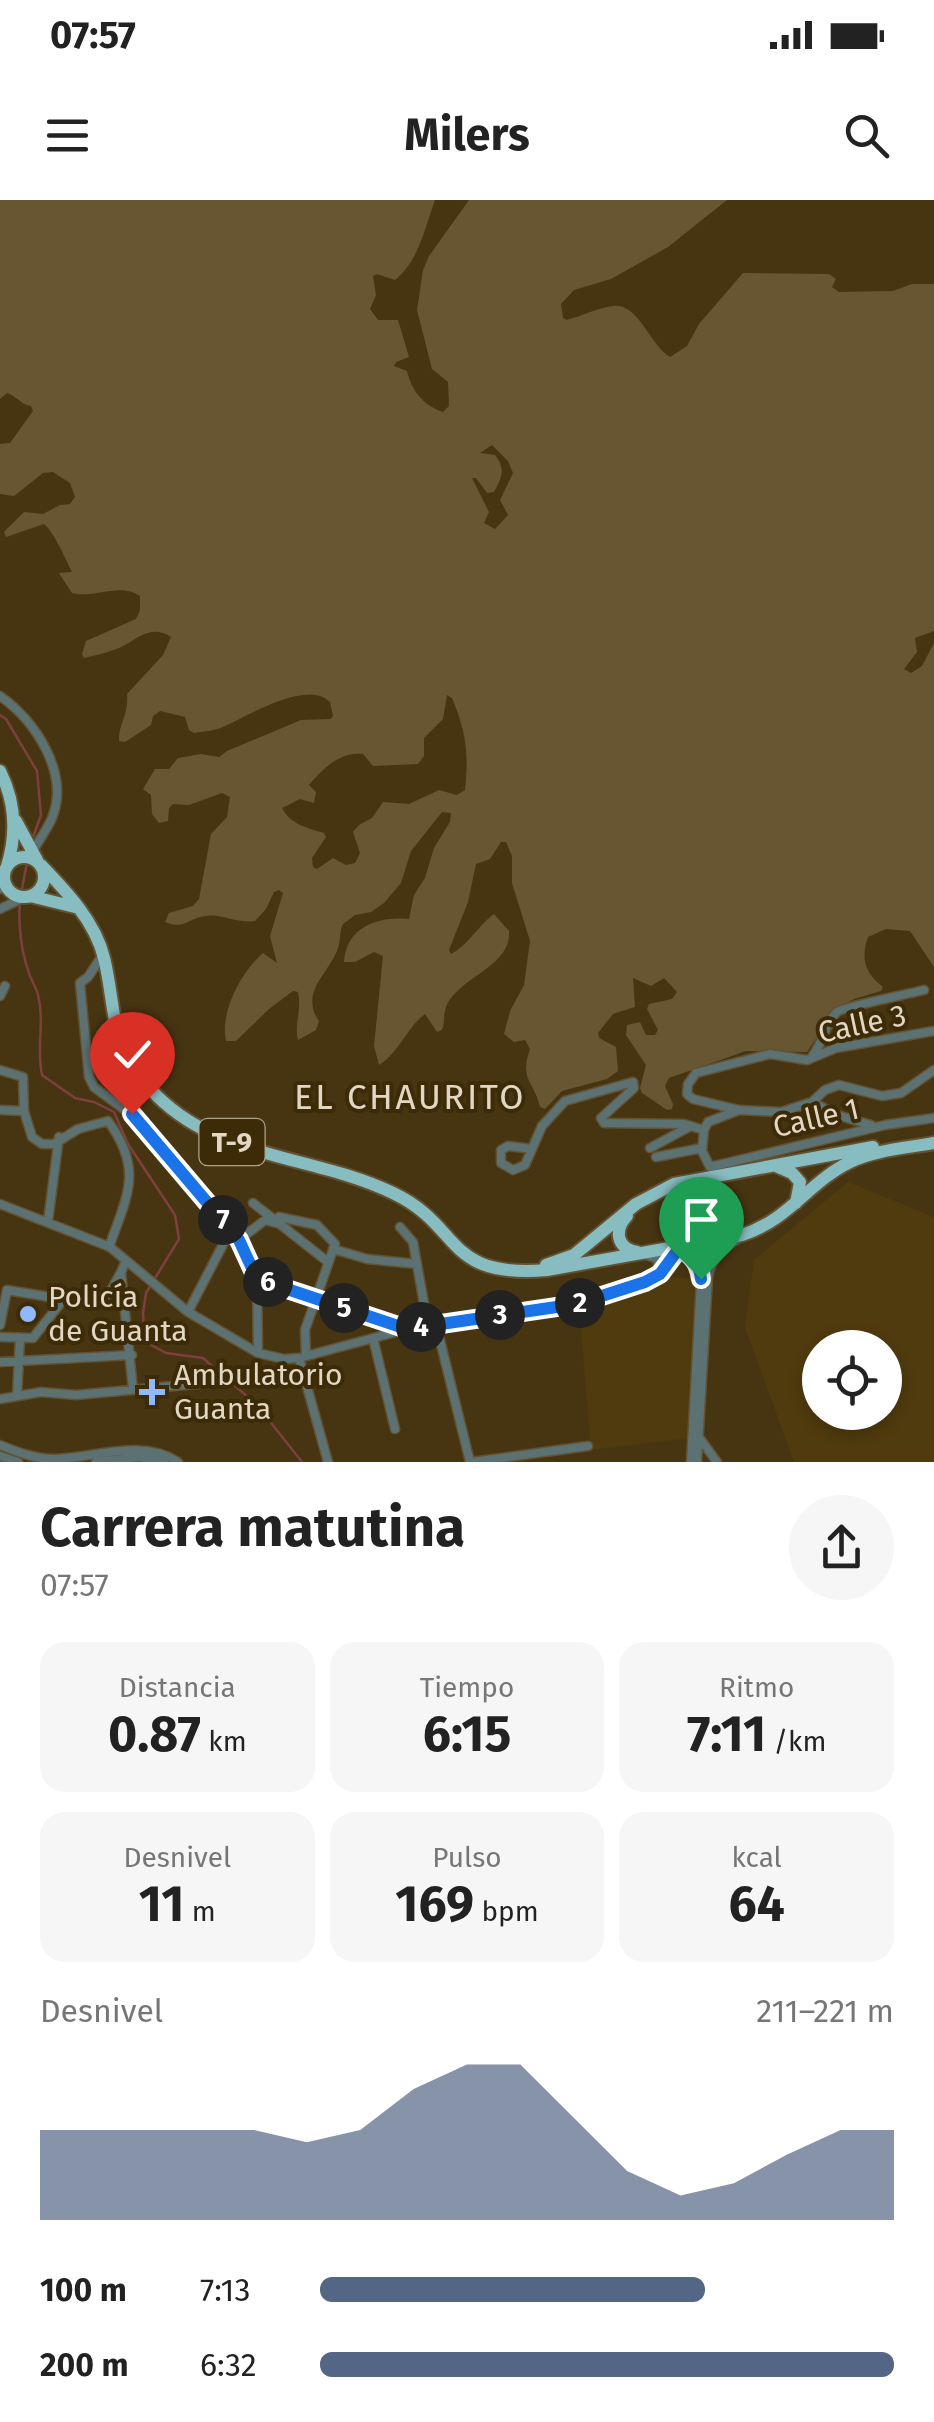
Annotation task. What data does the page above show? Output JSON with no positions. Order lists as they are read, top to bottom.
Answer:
{
  "streets": {
    "highway": ["T-9"],
    "street": ["Calle 3", "Calle 1"]
  },
  "districts": ["EL CHAURITO"],
  "places": {
    "other": ["Policía de Guanta"],
    "health": ["Ambulatorio Guanta"]
  },
  "page": {
    "status": "07:57",
    "header": "Milers",
    "pins": [
      "7",
      "6",
      "2",
      "5",
      "3",
      "4"
    ],
    "heading": ["Carrera matutina", "07:57"],
    "stats": [
      ["Distancia", "0.87 km"],
      ["Tiempo", "6:15"],
      ["Ritmo", "7:11 /km"],
      ["Desnivel", "11 m"],
      ["Pulso", "169 bpm"],
      ["kcal", "64"]
    ],
    "chart": ["Desnivel", "211–221 m"],
    "list": [
      {
        "name": "100 m",
        "note": "7:13"
      },
      {
        "name": "200 m",
        "note": "6:32"
      }
    ]
  }
}
